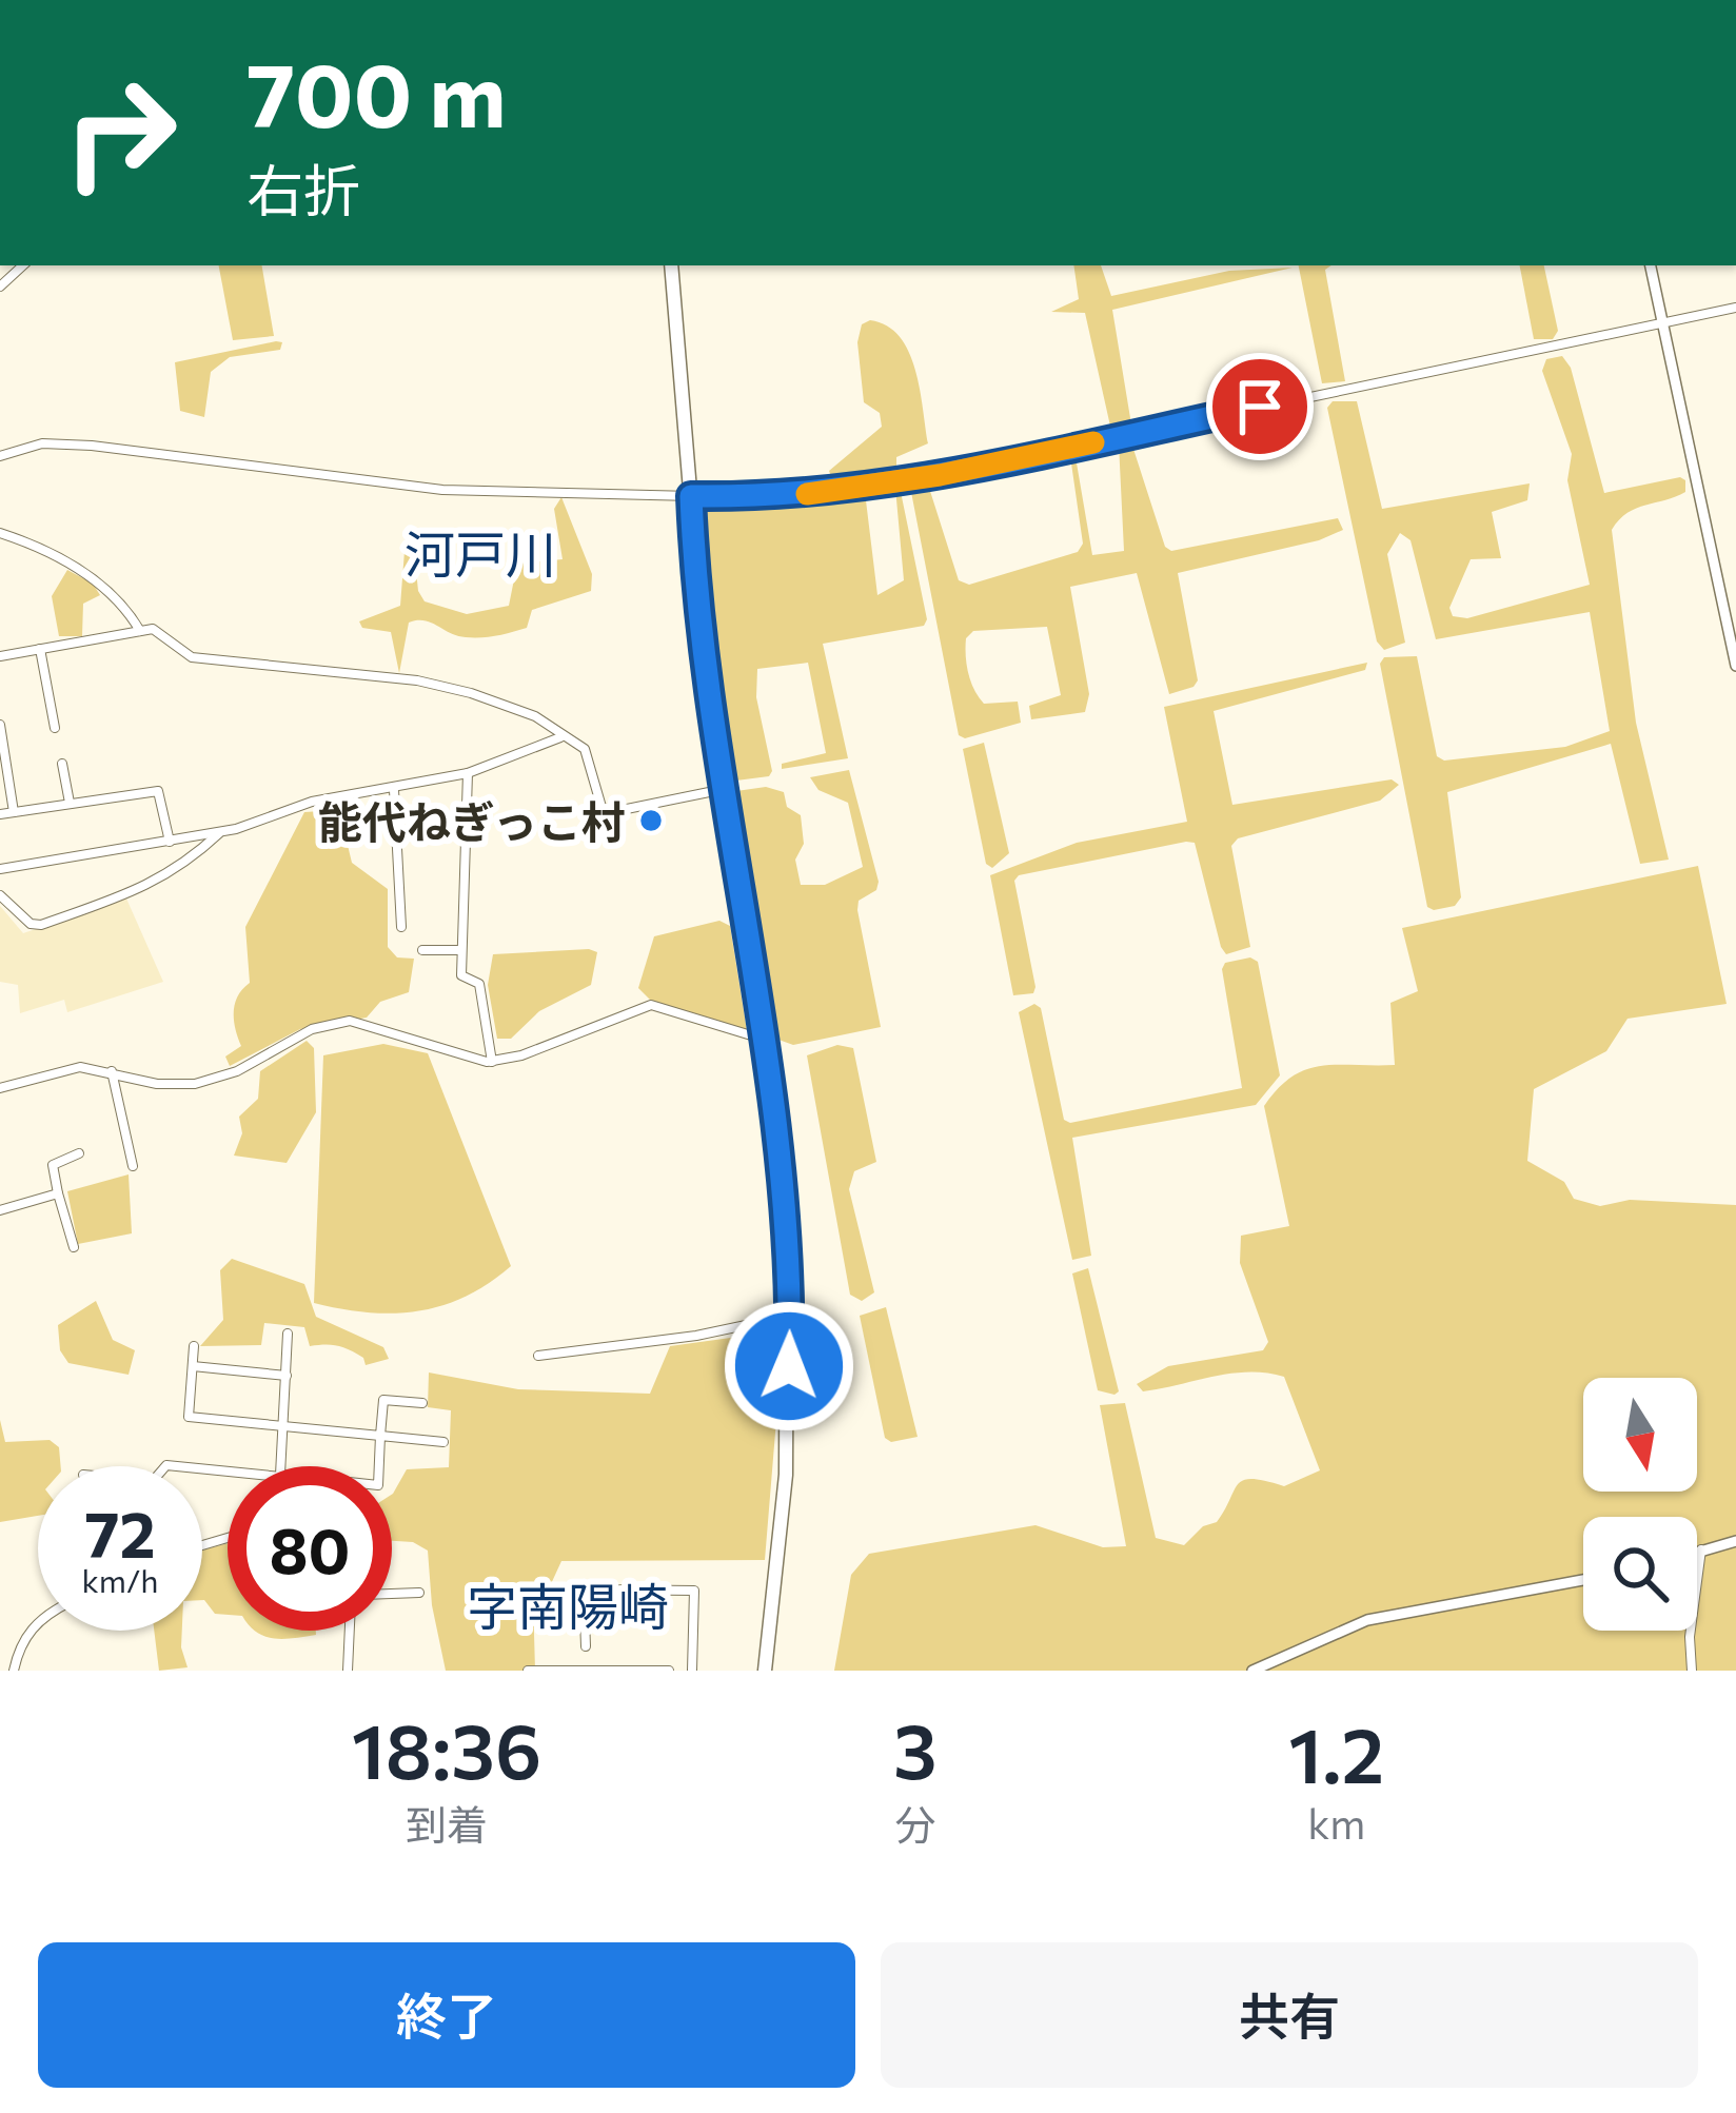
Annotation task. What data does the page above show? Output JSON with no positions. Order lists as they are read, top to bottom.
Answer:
{
  "districts": ["河戸川", "字南陽崎"],
  "places": ["能代ねぎっこ村"],
  "north": "bottom",
  "page": {
    "turn": ["700 m", "右折"],
    "speed": "72 km/h",
    "limit": "80",
    "eta": [
      "18:36",
      "到着",
      "3",
      "分",
      "1.2",
      "km"
    ],
    "buttons": ["終了", "共有"]
  }
}
